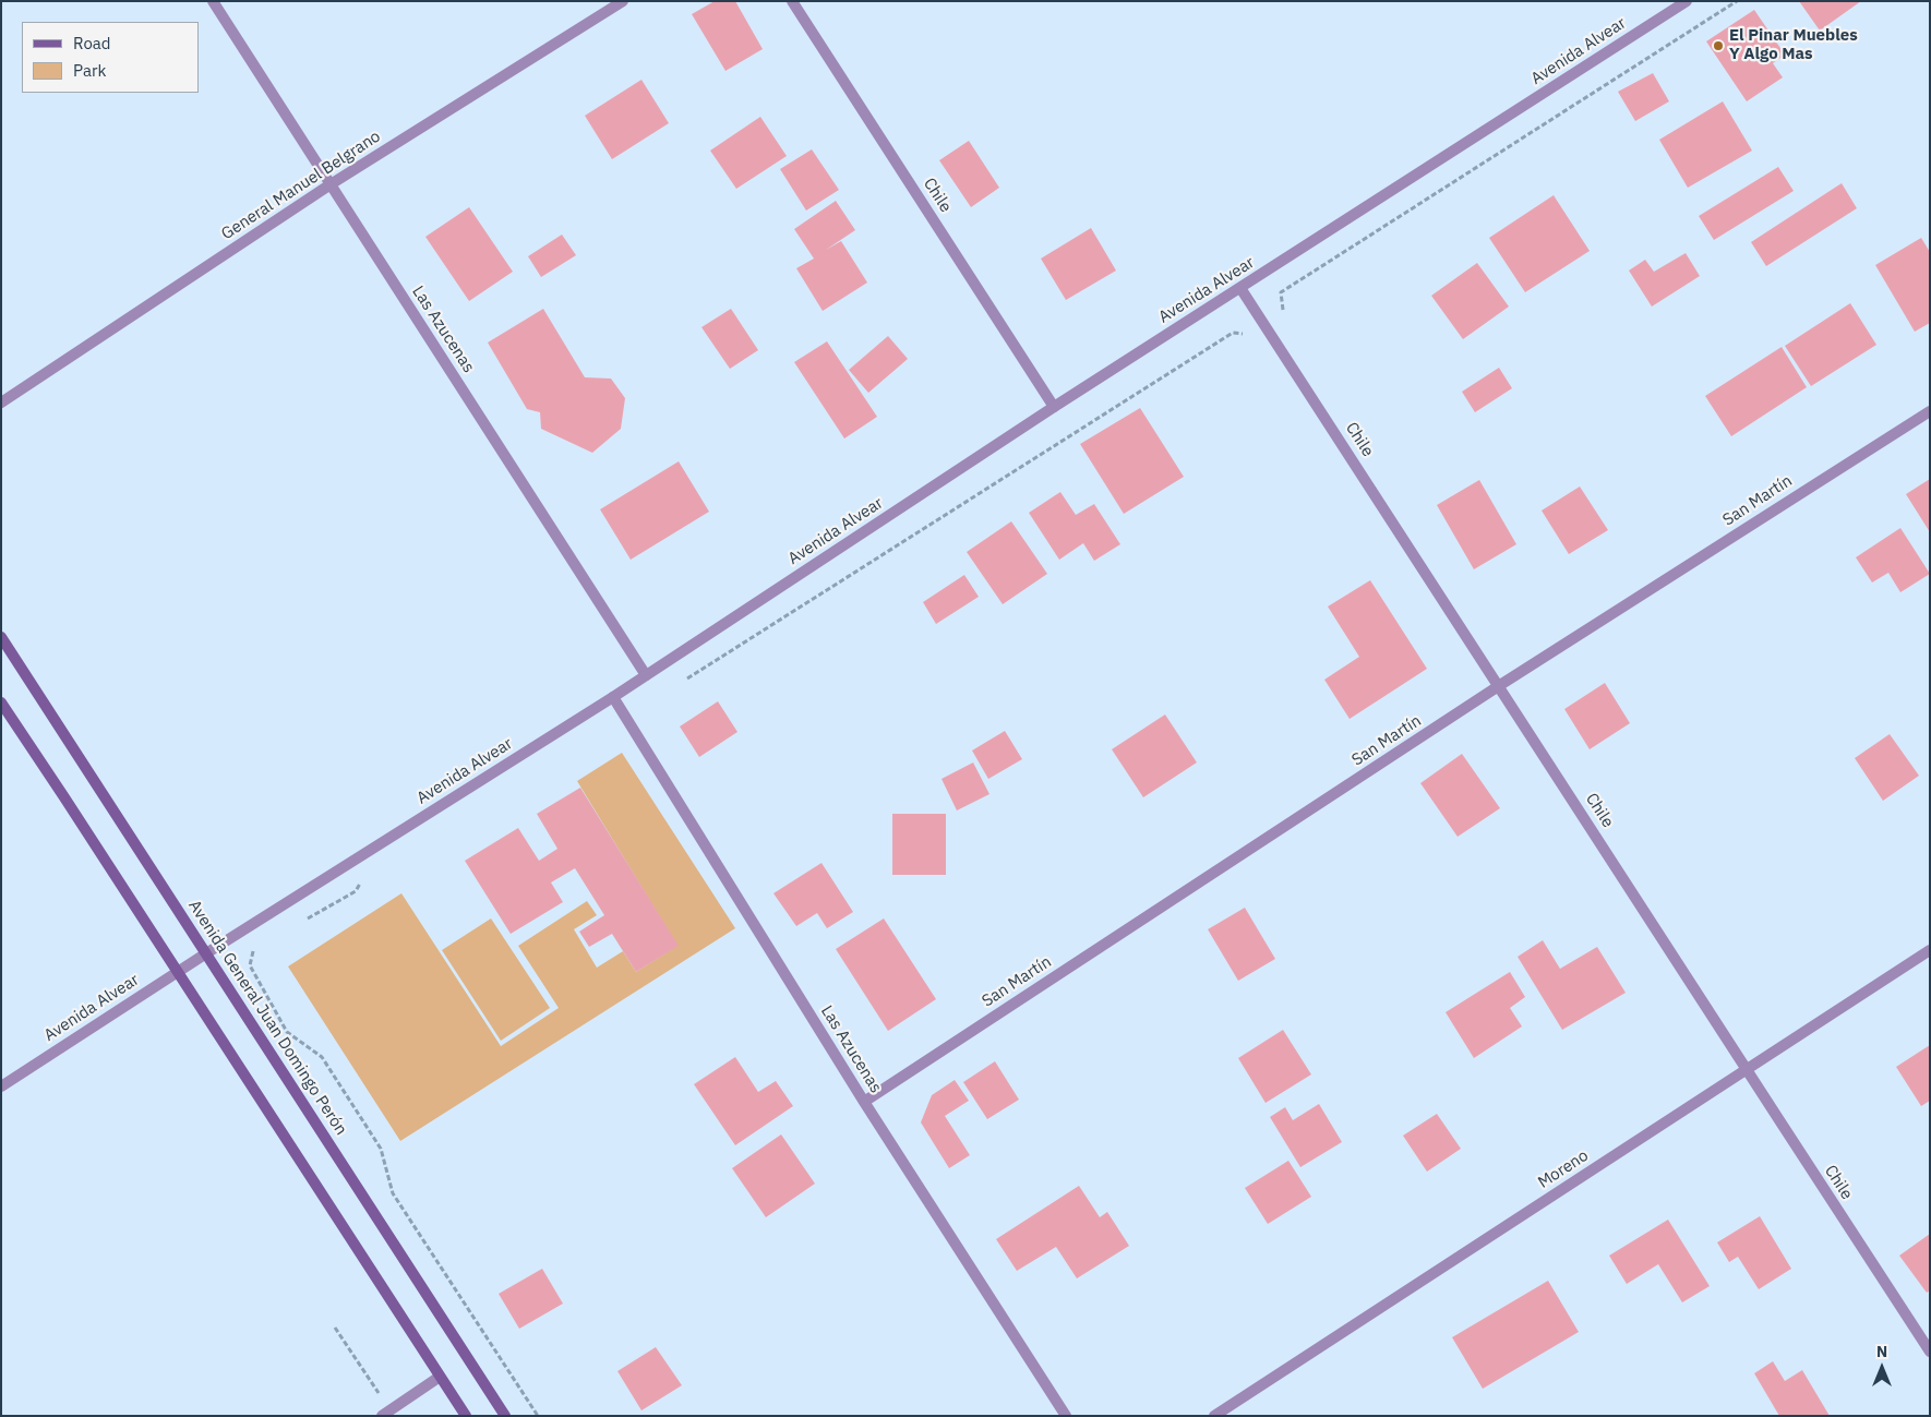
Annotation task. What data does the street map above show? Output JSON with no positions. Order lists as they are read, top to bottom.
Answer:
{
  "streets": {
    "main road": ["Avenida General Juan Domingo Perón"],
    "street": [
      "Avenida Alvear",
      "General Manuel Belgrano",
      "Chile",
      "Las Azucenas",
      "San Martín",
      "Moreno"
    ]
  },
  "crossings": [
    ["Avenida Alvear", "Chile"],
    ["Avenida Alvear", "Las Azucenas"],
    ["Avenida Alvear", "Avenida General Juan Domingo Perón"],
    ["General Manuel Belgrano", "Las Azucenas"],
    ["Chile", "San Martín"],
    ["Chile", "Moreno"],
    ["Las Azucenas", "San Martín"]
  ],
  "places": ["El Pinar Muebles Y Algo Mas"],
  "legend": ["Road", "Park"],
  "north": "top"
}
